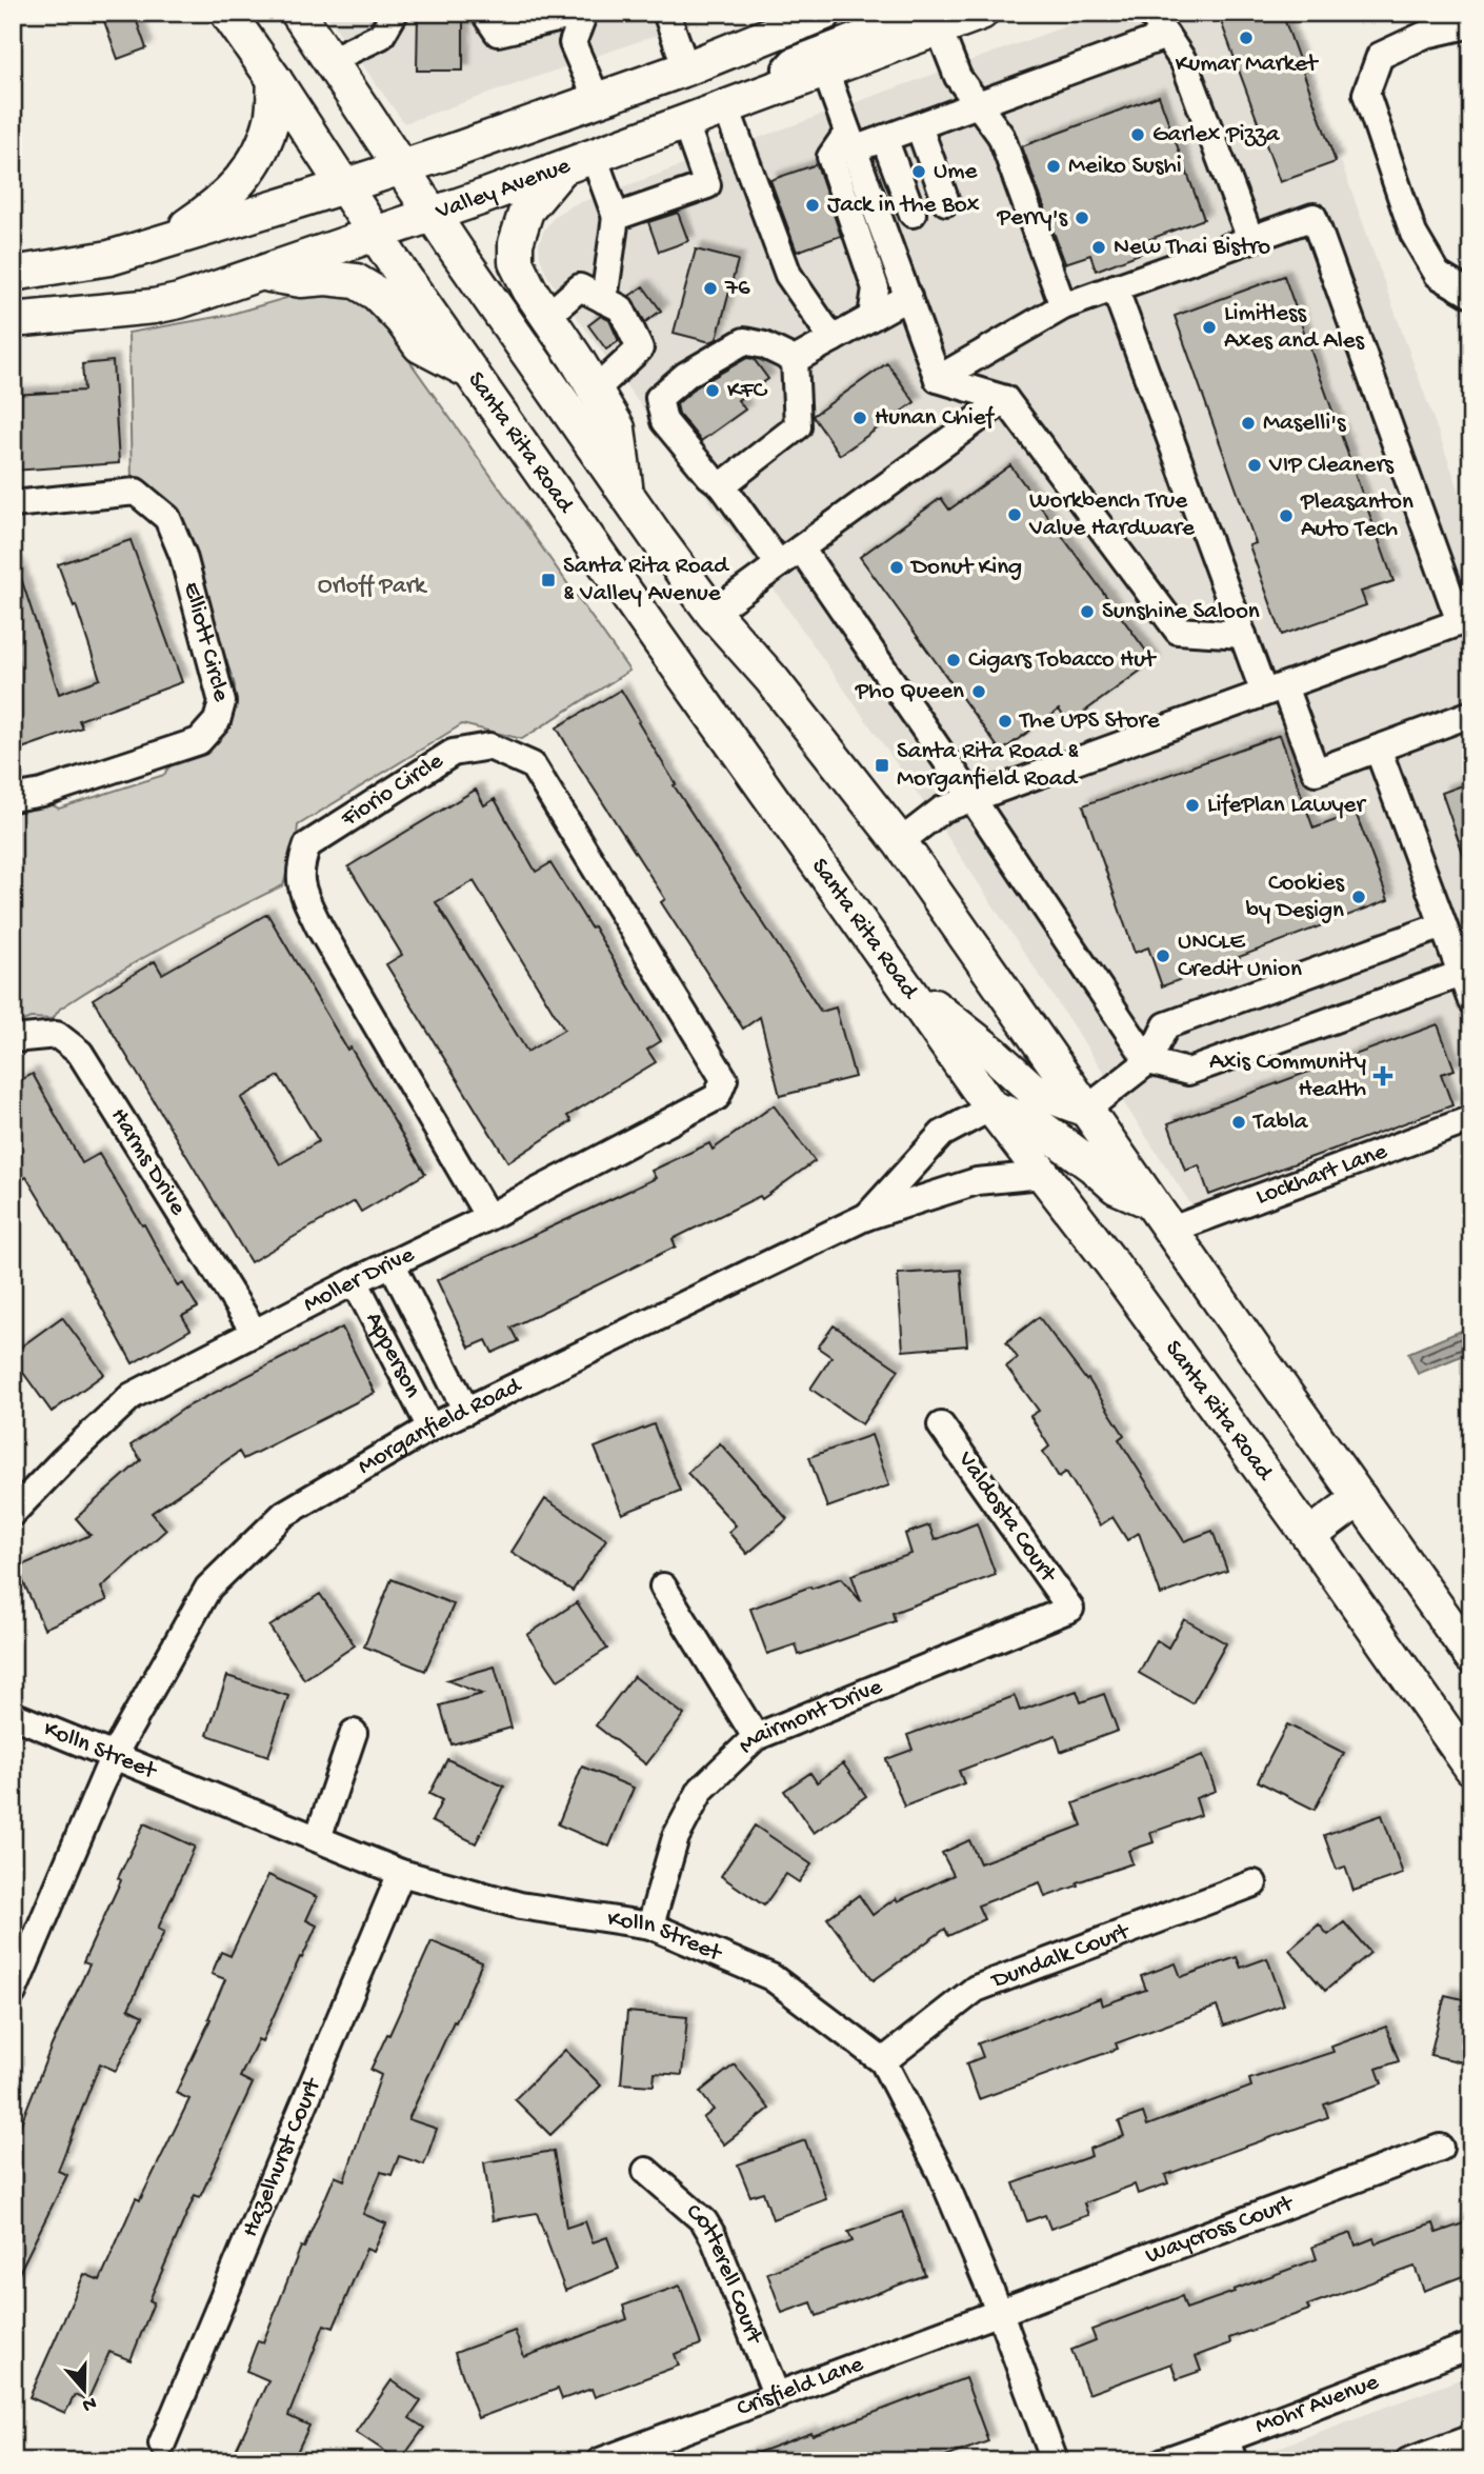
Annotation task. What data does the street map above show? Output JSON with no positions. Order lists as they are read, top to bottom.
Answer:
{
  "streets": {
    "main road": ["Valley Avenue", "Santa Rita Road"],
    "street": [
      "Elliott Circle",
      "Fiorio Circle",
      "Harms Drive",
      "Lockhart Lane",
      "Moller Drive",
      "Apperson",
      "Morganfield Road",
      "Valdosta Court",
      "Mairmont Drive",
      "Kolln Street",
      "Dundalk Court",
      "Hazelhurst Court",
      "Waycross Court",
      "Cotterell Court",
      "Crisfield Lane",
      "Mohr Avenue"
    ]
  },
  "crossings": [
    ["Valley Avenue", "Santa Rita Road"],
    ["Santa Rita Road", "Morganfield Road"],
    ["Fiorio Circle", "Moller Drive"],
    ["Harms Drive", "Moller Drive"],
    ["Moller Drive", "Apperson"],
    ["Apperson", "Morganfield Road"],
    ["Morganfield Road", "Kolln Street"],
    ["Valdosta Court", "Mairmont Drive"],
    ["Mairmont Drive", "Kolln Street"],
    ["Kolln Street", "Dundalk Court"],
    ["Kolln Street", "Hazelhurst Court"],
    ["Kolln Street", "Waycross Court"],
    ["Kolln Street", "Crisfield Lane"],
    ["Waycross Court", "Crisfield Lane"],
    ["Cotterell Court", "Crisfield Lane"]
  ],
  "parks": ["Orloff Park"],
  "places": {
    "other": [
      "Kumar Market",
      "Garlex Pizza",
      "Meiko Sushi",
      "Ume",
      "Jack in the Box",
      "Perry's",
      "New Thai Bistro",
      "76",
      "Limitless Axes and Ales",
      "KFC",
      "Hunan Chief",
      "Maselli's",
      "VIP Cleaners",
      "Workbench True Value Hardware",
      "Pleasanton Auto Tech",
      "Donut King",
      "Sunshine Saloon",
      "Cigars Tobacco Hut",
      "Pho Queen",
      "The UPS Store",
      "LifePlan Lawyer",
      "Cookies by Design",
      "UNCLE Credit Union",
      "Tabla"
    ],
    "transit": ["Santa Rita Road & Valley Avenue", "Santa Rita Road & Morganfield Road"],
    "health": ["Axis Community Health"]
  },
  "north": "bottom"
}
